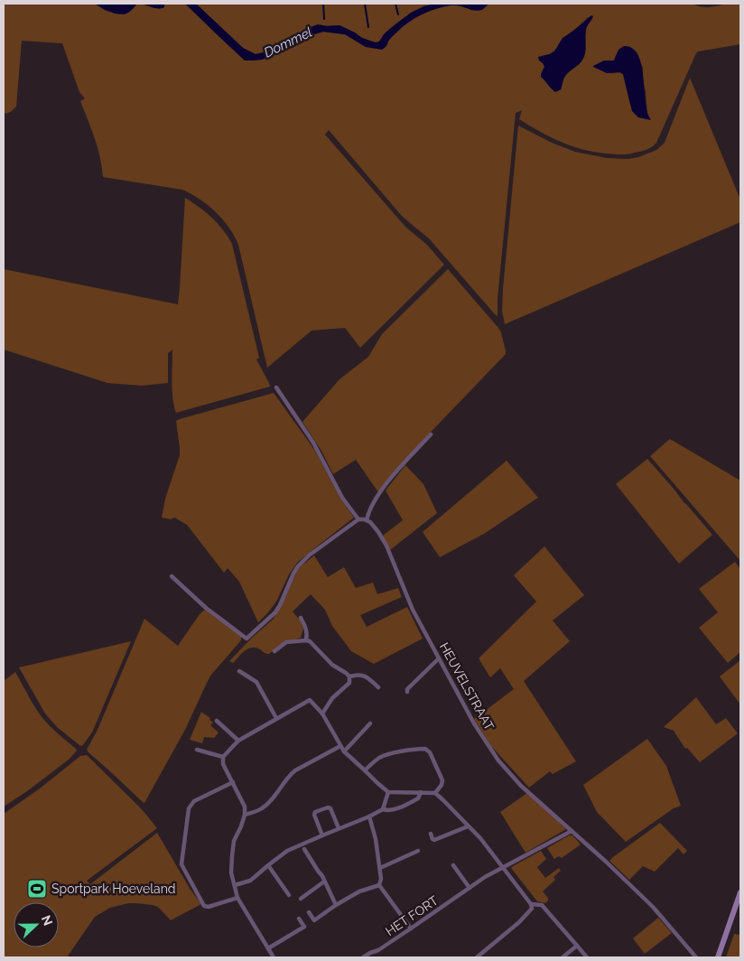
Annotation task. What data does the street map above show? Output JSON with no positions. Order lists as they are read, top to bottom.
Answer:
{
  "streets": {
    "street": ["HEUVELSTRAAT", "HET FORT"]
  },
  "crossings": [
    ["HEUVELSTRAAT", "HET FORT"]
  ],
  "water": ["Dommel"],
  "places": {
    "sports": ["Sportpark Hoeveland"]
  },
  "north": "right"
}
